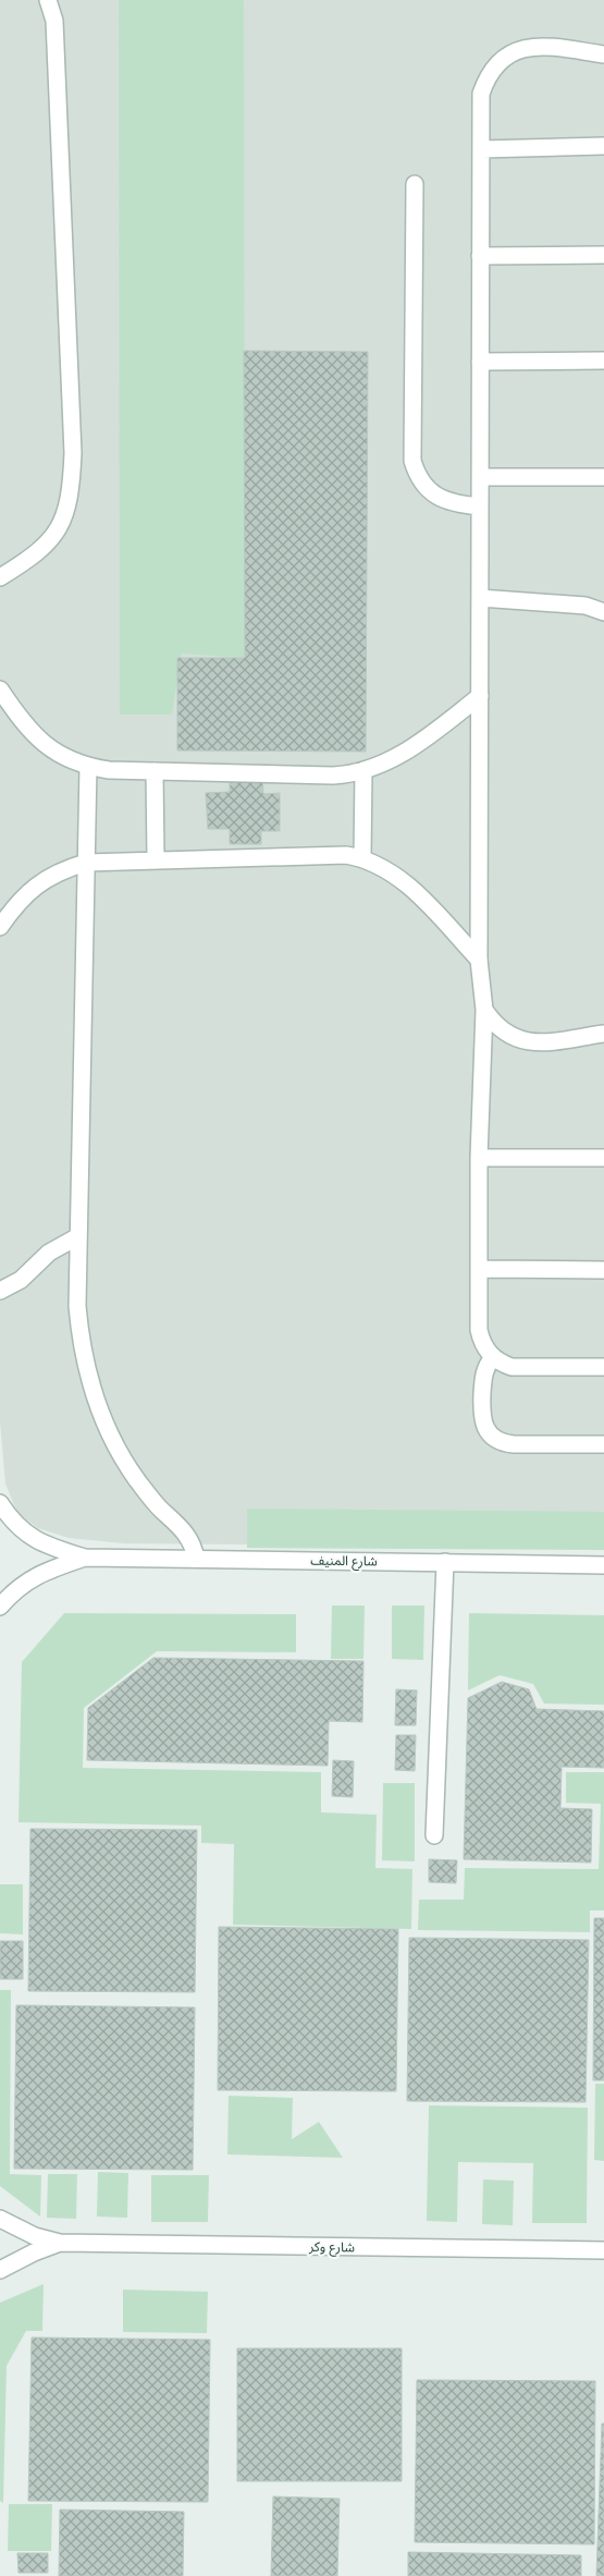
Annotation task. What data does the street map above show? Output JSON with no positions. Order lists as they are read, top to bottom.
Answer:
{
  "streets": {
    "street": ["شارع المنيف", "شارع وكر"]
  }
}
